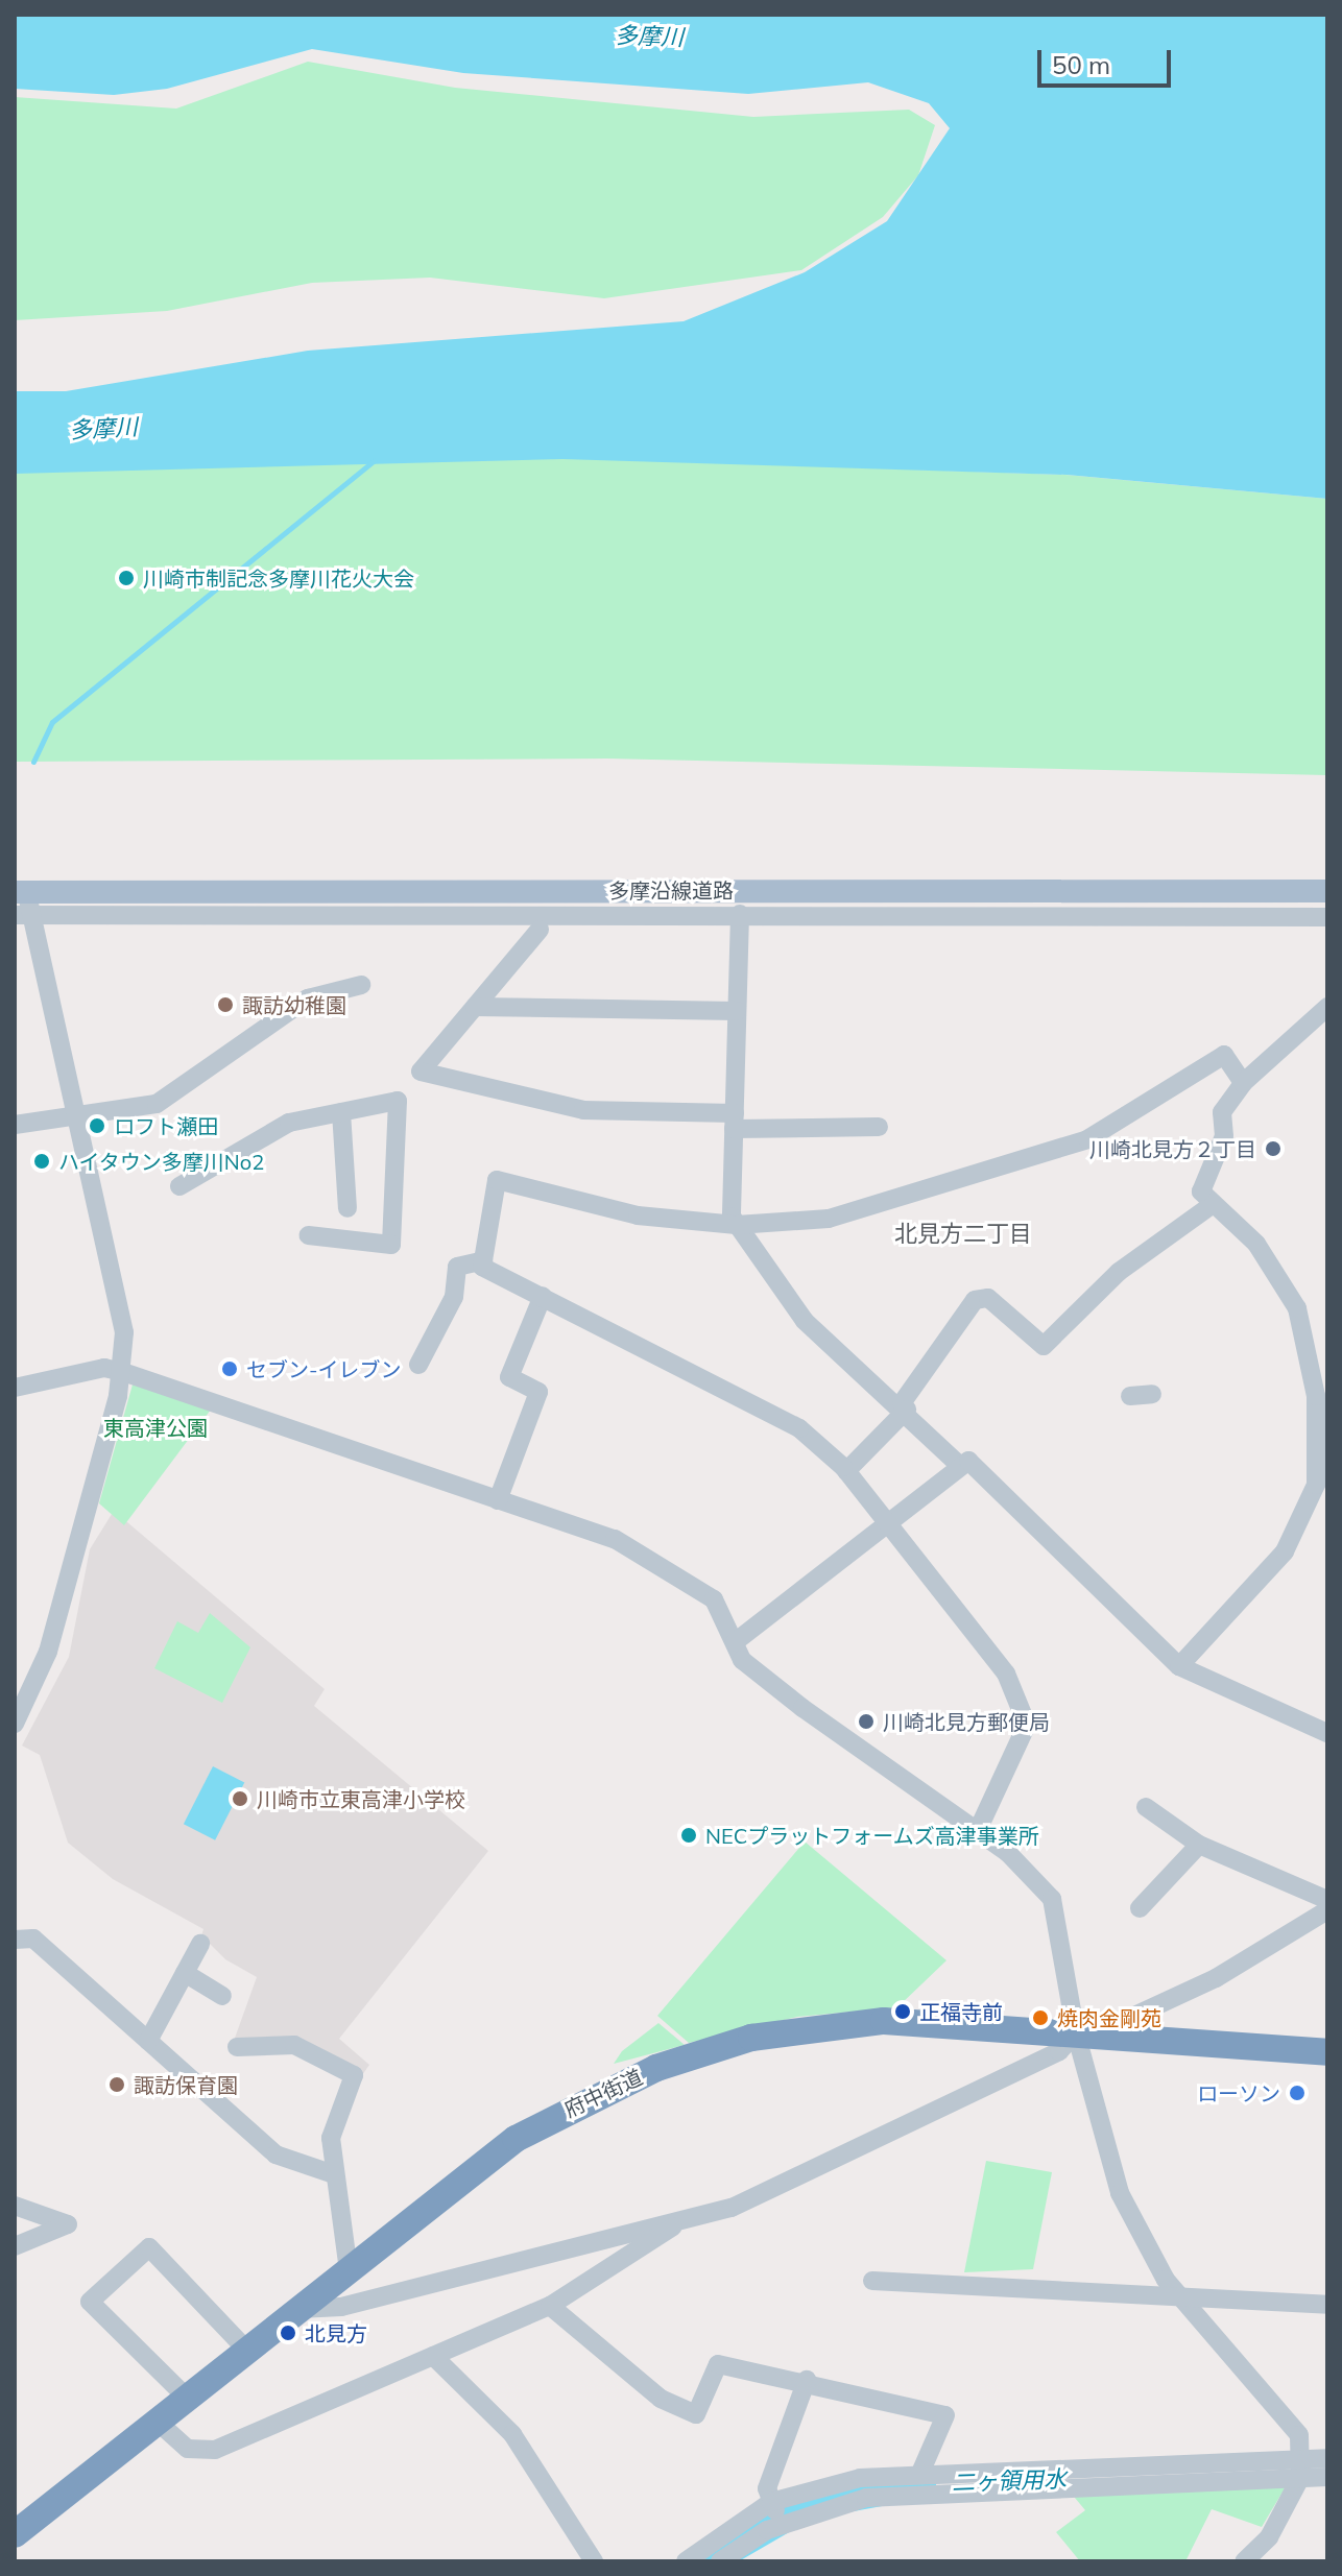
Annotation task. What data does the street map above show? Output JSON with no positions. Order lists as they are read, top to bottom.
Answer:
{
  "streets": {
    "highway": ["府中街道"],
    "main road": ["多摩沿線道路"]
  },
  "districts": ["北見方二丁目"],
  "water": ["多摩川", "二ヶ領用水"],
  "parks": ["東高津公園"],
  "places": [
    "川崎市制記念多摩川花火大会",
    "諏訪幼稚園",
    "ロフト瀬田",
    "川崎北見方２丁目",
    "ハイタウン多摩川No2",
    "セブン-イレブン",
    "川崎北見方郵便局",
    "川崎市立東高津小学校",
    "NECプラットフォームズ高津事業所",
    "正福寺前",
    "焼肉金剛苑",
    "諏訪保育園",
    "ローソン",
    "北見方"
  ],
  "scale_bar": "50 m"
}
